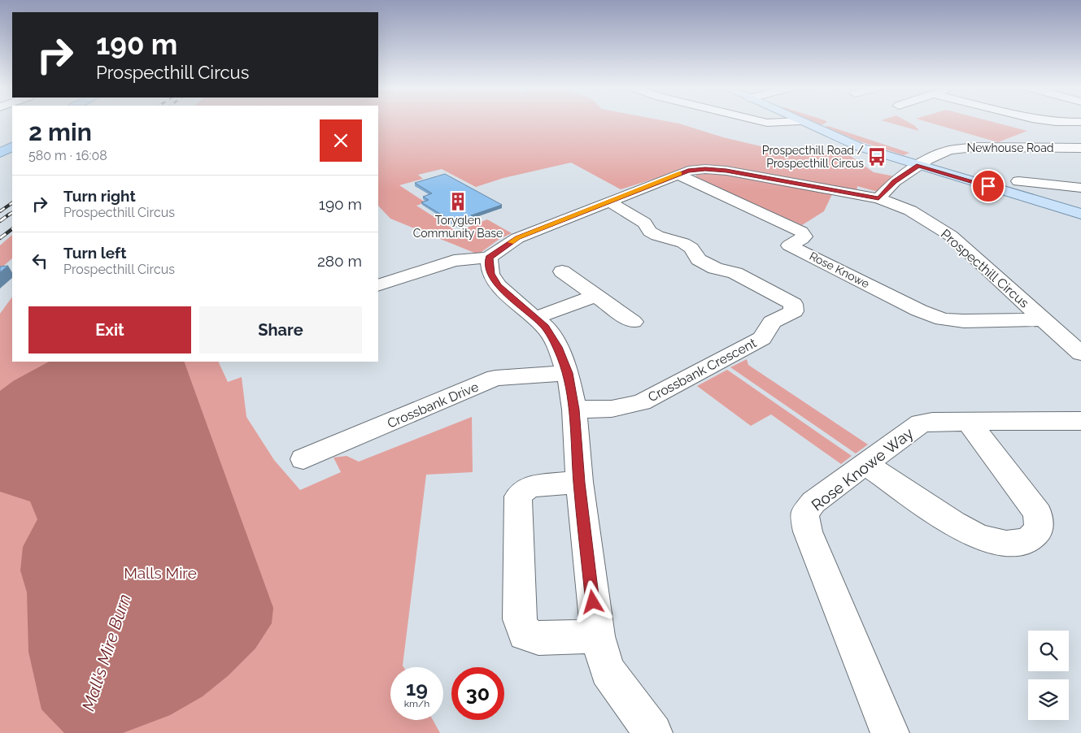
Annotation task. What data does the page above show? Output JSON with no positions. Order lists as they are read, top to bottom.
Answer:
{
  "streets": {
    "street": [
      "Newhouse Road",
      "Prospecthill Circus",
      "Rose Knowe",
      "Crossbank Crescent",
      "Crossbank Drive",
      "Rose Knowe Way"
    ]
  },
  "crossings": [
    ["Prospecthill Circus", "Rose Knowe"],
    ["Prospecthill Circus", "Crossbank Crescent"]
  ],
  "water": ["Mall's Mire Burn"],
  "parks": ["Malls Mire"],
  "places": {
    "bus stop": ["Prospecthill Road / Prospecthill Circus"],
    "building": ["Toryglen Community Base"]
  },
  "page": {
    "turn": ["190 m", "Prospecthill Circus"],
    "heading": ["2 min", "580 m · 16:08"],
    "list": [
      {
        "name": "Turn right",
        "note": "Prospecthill Circus",
        "value": "190 m"
      },
      {
        "name": "Turn left",
        "note": "Prospecthill Circus",
        "value": "280 m"
      }
    ],
    "buttons": ["Exit", "Share"],
    "speed": "19 km/h",
    "limit": "30"
  }
}
